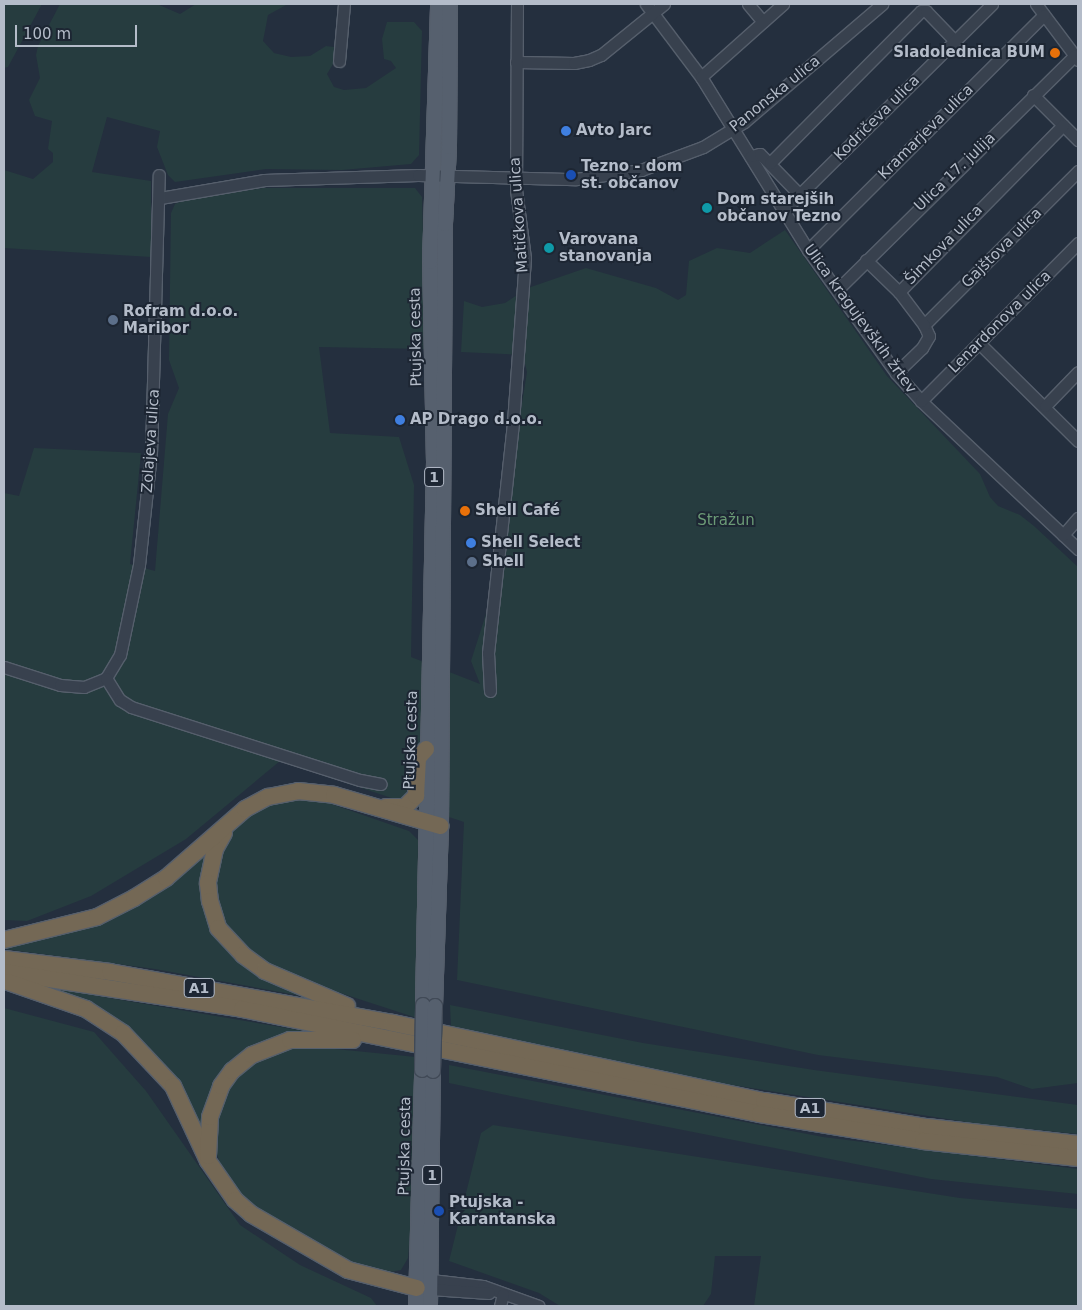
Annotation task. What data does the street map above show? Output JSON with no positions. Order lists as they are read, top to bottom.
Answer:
{
  "streets": {
    "highway": ["A1"],
    "main road": ["Ptujska cesta", "1"],
    "street": [
      "Panonska ulica",
      "Kodričeva ulica",
      "Kramarjeva ulica",
      "Ulica 17. julija",
      "Matičkova ulica",
      "Šimkova ulica",
      "Gajštova ulica",
      "Ulica kragujevških žrtev",
      "Lenardonova ulica",
      "Zolajeva ulica"
    ]
  },
  "crossings": [
    ["Panonska ulica", "Matičkova ulica"],
    ["Panonska ulica", "Ulica kragujevških žrtev"],
    ["Panonska ulica", "Ptujska cesta"],
    ["Kodričeva ulica", "Ulica kragujevških žrtev"],
    ["Kramarjeva ulica", "Ulica kragujevških žrtev"],
    ["Ulica 17. julija", "Ulica kragujevških žrtev"],
    ["Šimkova ulica", "Gajštova ulica"],
    ["Ulica kragujevških žrtev", "Lenardonova ulica"]
  ],
  "parks": ["Stražun"],
  "places": [
    "Sladolednica BUM",
    "Avto Jarc",
    "Tezno - dom st. občanov",
    "Dom starejših občanov Tezno",
    "Varovana stanovanja",
    "Rofram d.o.o. Maribor",
    "AP Drago d.o.o.",
    "Shell Café",
    "Shell Select",
    "Shell",
    "Ptujska - Karantanska"
  ],
  "scale_bar": "100 m"
}
